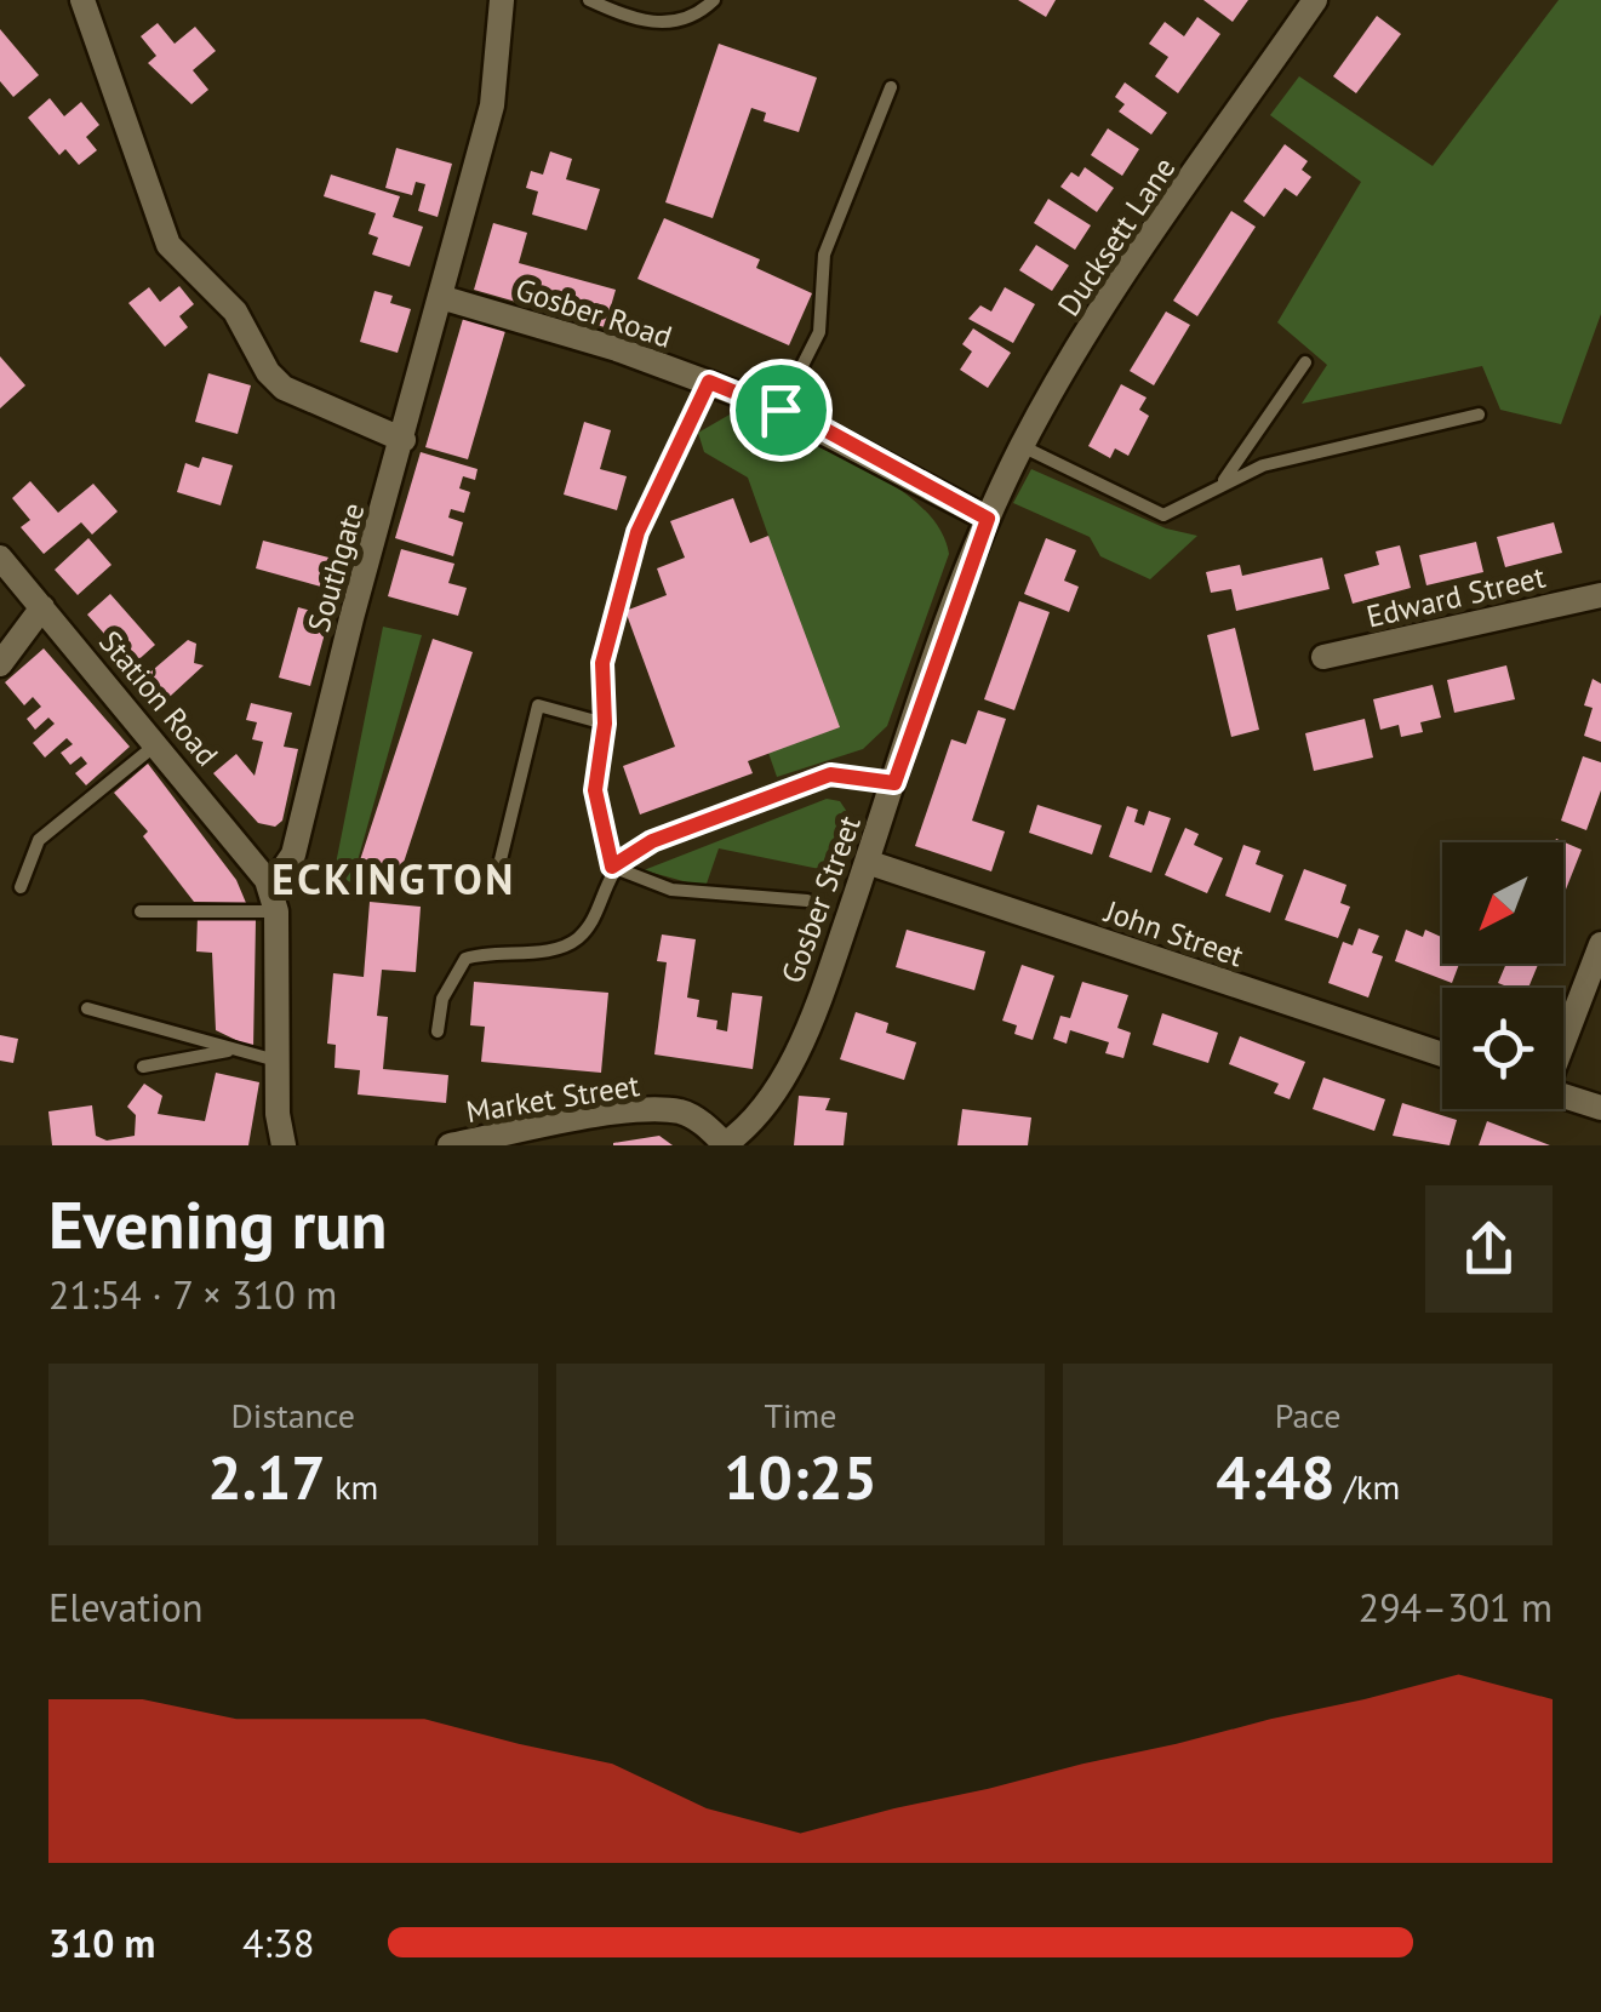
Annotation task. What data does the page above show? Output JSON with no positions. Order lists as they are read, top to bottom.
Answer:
{
  "streets": {
    "street": [
      "Ducksett Lane",
      "Gosber Road",
      "Southgate",
      "Edward Street",
      "Station Road",
      "Gosber Street",
      "John Street",
      "Market Street"
    ]
  },
  "crossings": [
    ["Ducksett Lane", "Gosber Road"],
    ["Ducksett Lane", "Gosber Street"],
    ["Gosber Road", "Southgate"],
    ["Gosber Road", "Gosber Street"],
    ["Southgate", "Station Road"],
    ["Gosber Street", "John Street"],
    ["Gosber Street", "Market Street"]
  ],
  "districts": ["ECKINGTON"],
  "north": "bottom left",
  "page": {
    "heading": ["Evening run", "21:54 · 7 × 310 m"],
    "stats": [
      ["Distance", "2.17 km"],
      ["Time", "10:25"],
      ["Pace", "4:48 /km"]
    ],
    "chart": ["Elevation", "294–301 m"],
    "list": [
      {
        "name": "310 m",
        "note": "4:38"
      }
    ]
  }
}
